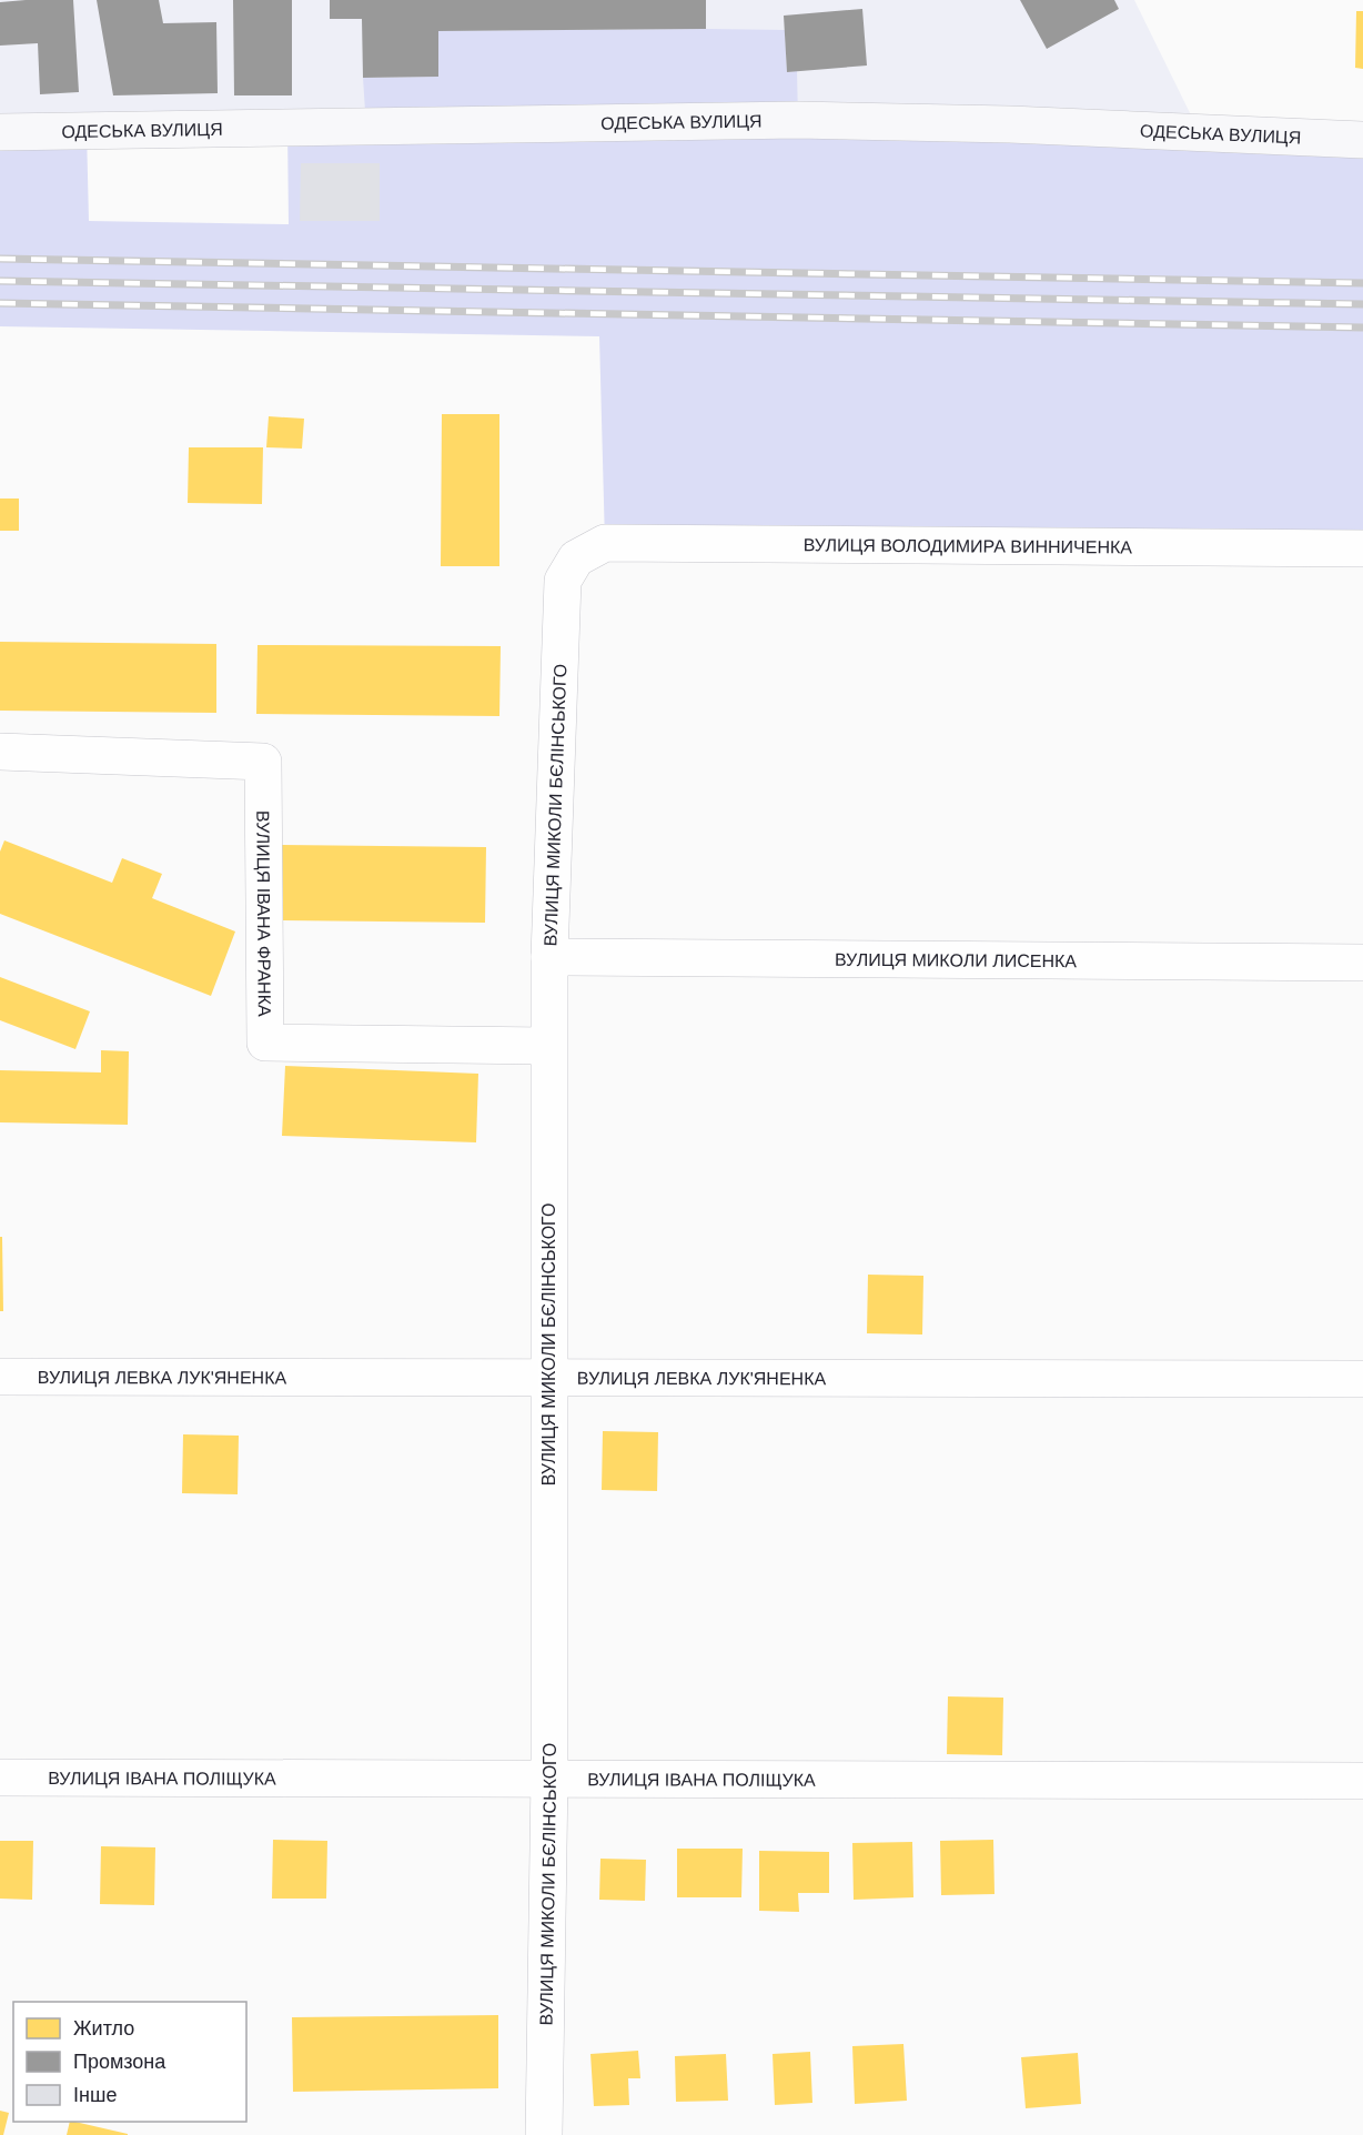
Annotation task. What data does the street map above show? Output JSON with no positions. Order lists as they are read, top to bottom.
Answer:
{
  "streets": {
    "main road": ["ОДЕСЬКА ВУЛИЦЯ"],
    "street": [
      "ВУЛИЦЯ ВОЛОДИМИРА ВИННИЧЕНКА",
      "ВУЛИЦЯ МИКОЛИ БЄЛІНСЬКОГО",
      "ВУЛИЦЯ ІВАНА ФРАНКА",
      "ВУЛИЦЯ МИКОЛИ ЛИСЕНКА",
      "ВУЛИЦЯ ЛЕВКА ЛУК'ЯНЕНКА",
      "ВУЛИЦЯ ІВАНА ПОЛІЩУКА"
    ]
  },
  "crossings": [
    ["ВУЛИЦЯ ВОЛОДИМИРА ВИННИЧЕНКА", "ВУЛИЦЯ МИКОЛИ БЄЛІНСЬКОГО"],
    ["ВУЛИЦЯ МИКОЛИ БЄЛІНСЬКОГО", "ВУЛИЦЯ ІВАНА ФРАНКА"],
    ["ВУЛИЦЯ МИКОЛИ БЄЛІНСЬКОГО", "ВУЛИЦЯ МИКОЛИ ЛИСЕНКА"],
    ["ВУЛИЦЯ МИКОЛИ БЄЛІНСЬКОГО", "ВУЛИЦЯ ЛЕВКА ЛУК'ЯНЕНКА"],
    ["ВУЛИЦЯ МИКОЛИ БЄЛІНСЬКОГО", "ВУЛИЦЯ ІВАНА ПОЛІЩУКА"]
  ],
  "legend": ["Житло", "Промзона", "Інше"]
}
